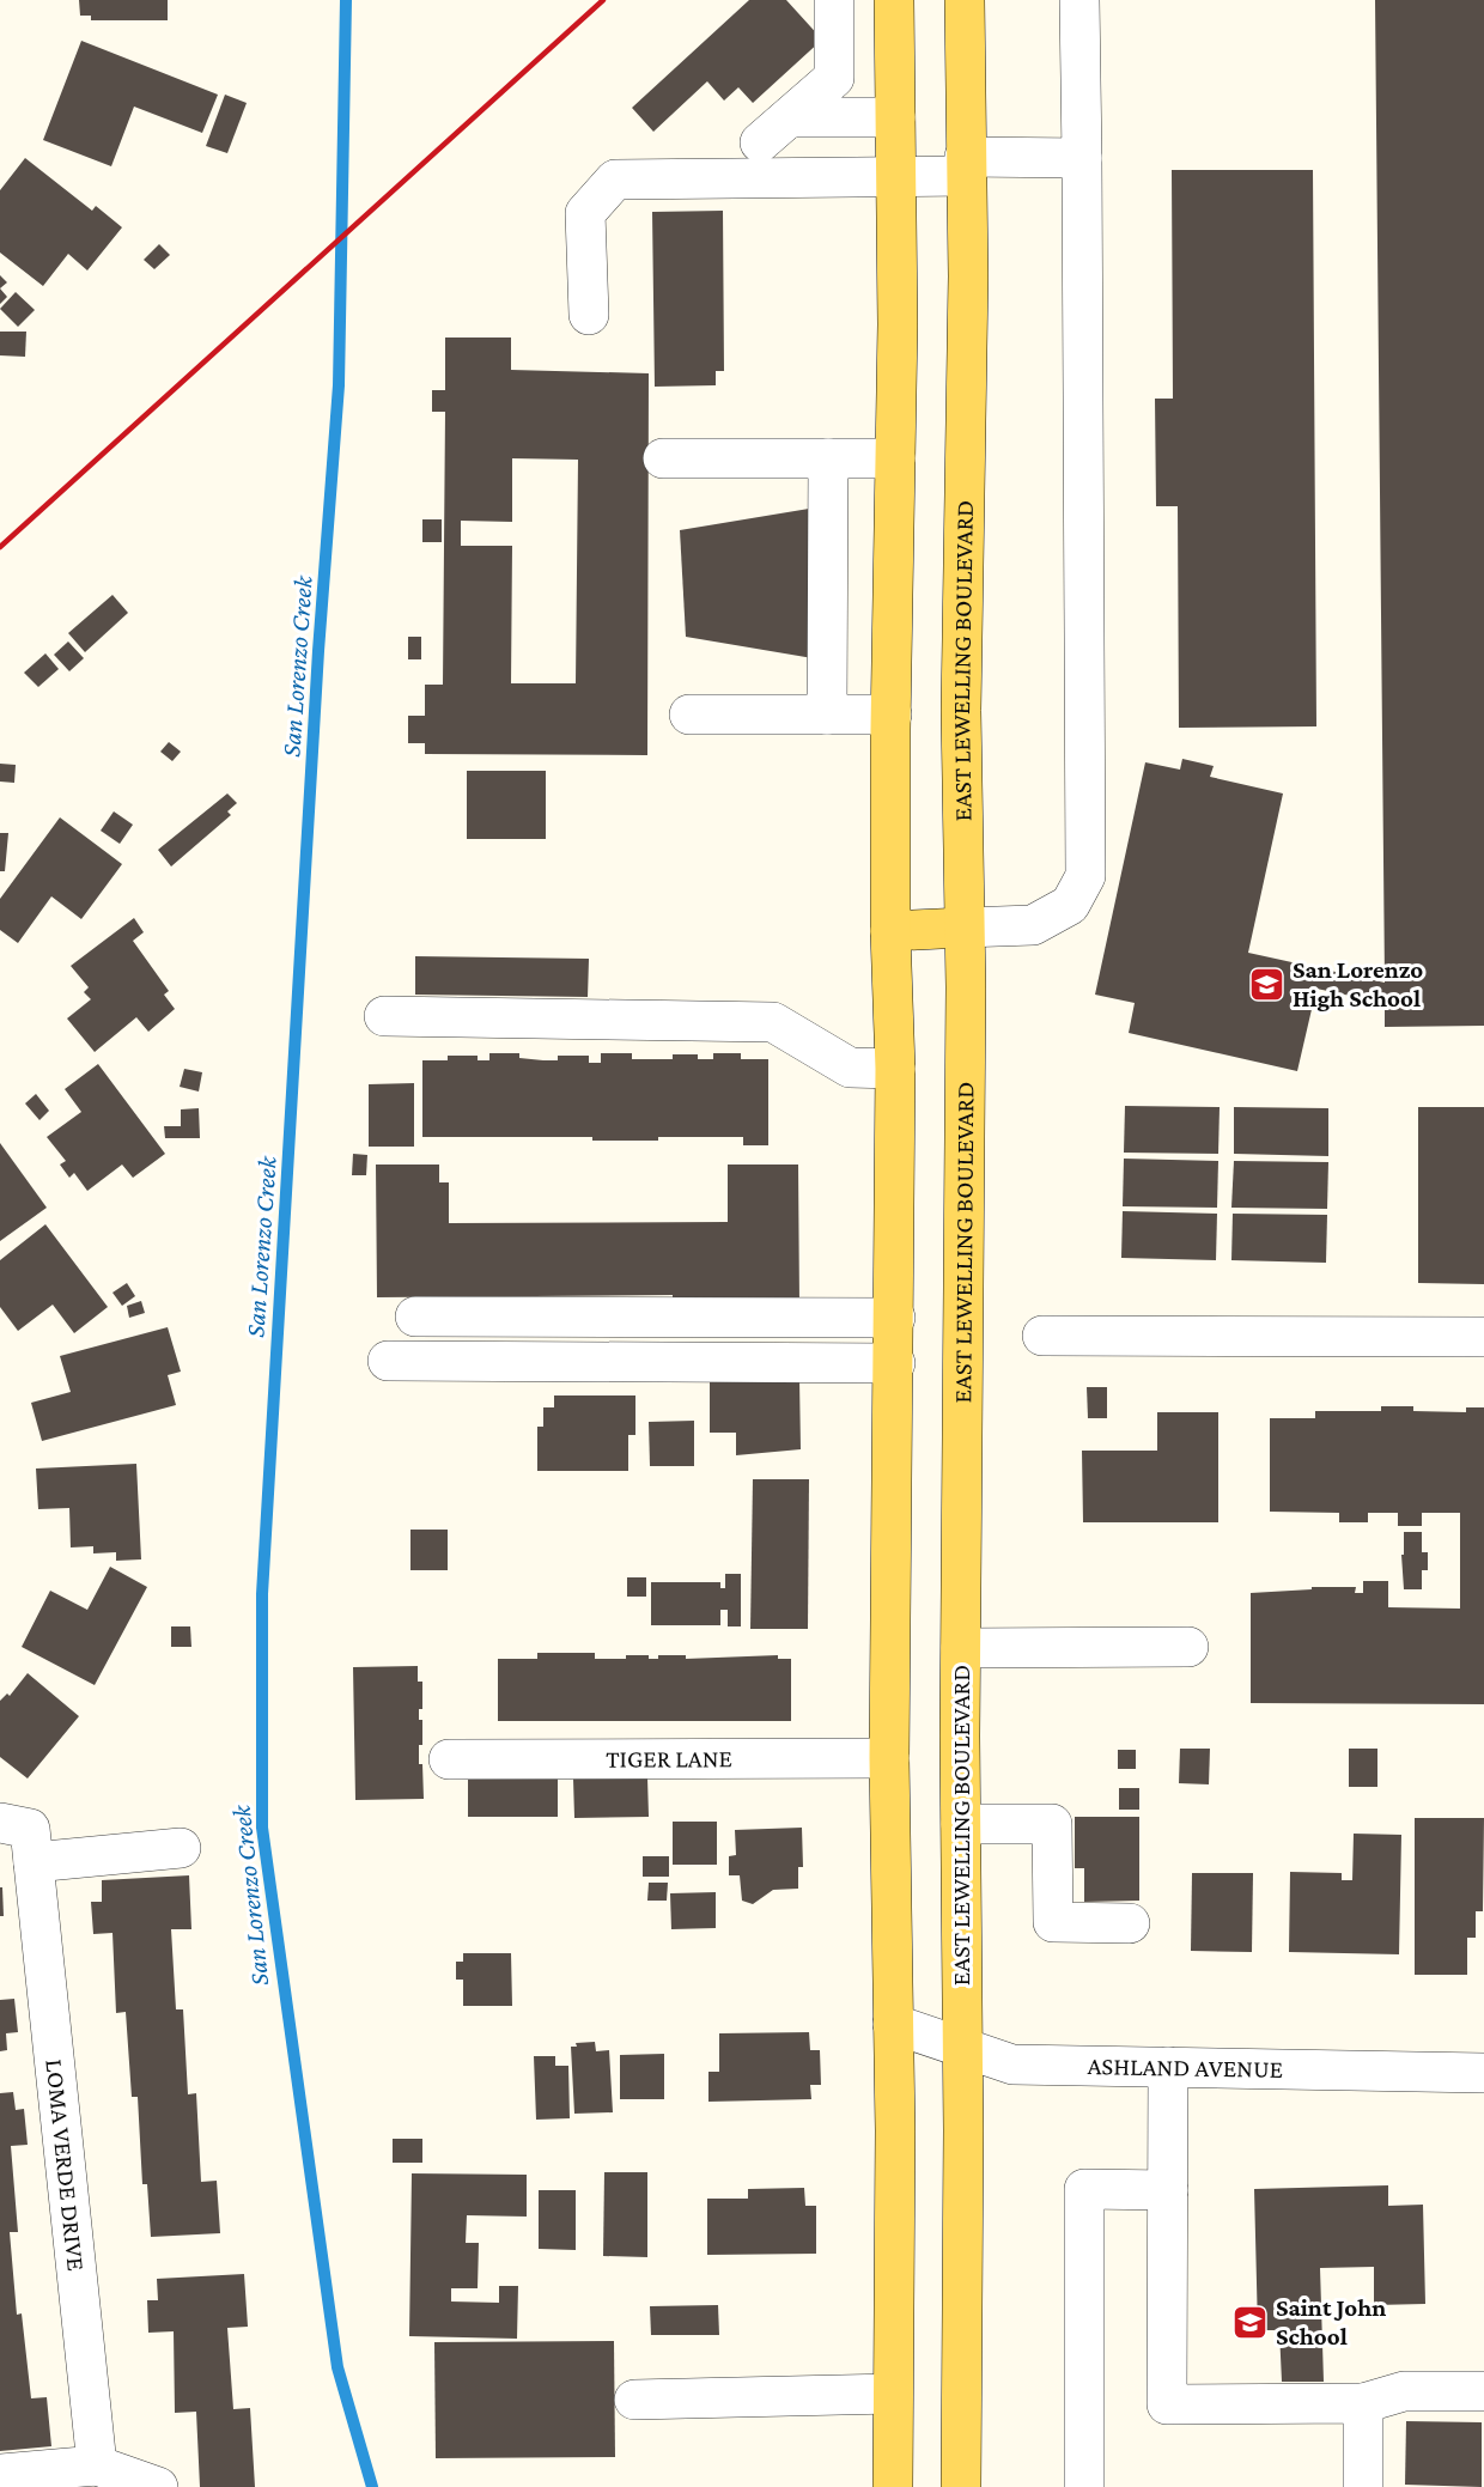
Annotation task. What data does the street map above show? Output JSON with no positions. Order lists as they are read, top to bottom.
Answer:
{
  "streets": {
    "main road": ["EAST LEWELLING BOULEVARD"],
    "street": ["TIGER LANE", "ASHLAND AVENUE", "LOMA VERDE DRIVE"]
  },
  "crossings": [
    ["EAST LEWELLING BOULEVARD", "ASHLAND AVENUE"]
  ],
  "water": ["San Lorenzo Creek"],
  "places": {
    "school or university": ["San Lorenzo High School", "Saint John School"]
  }
}
